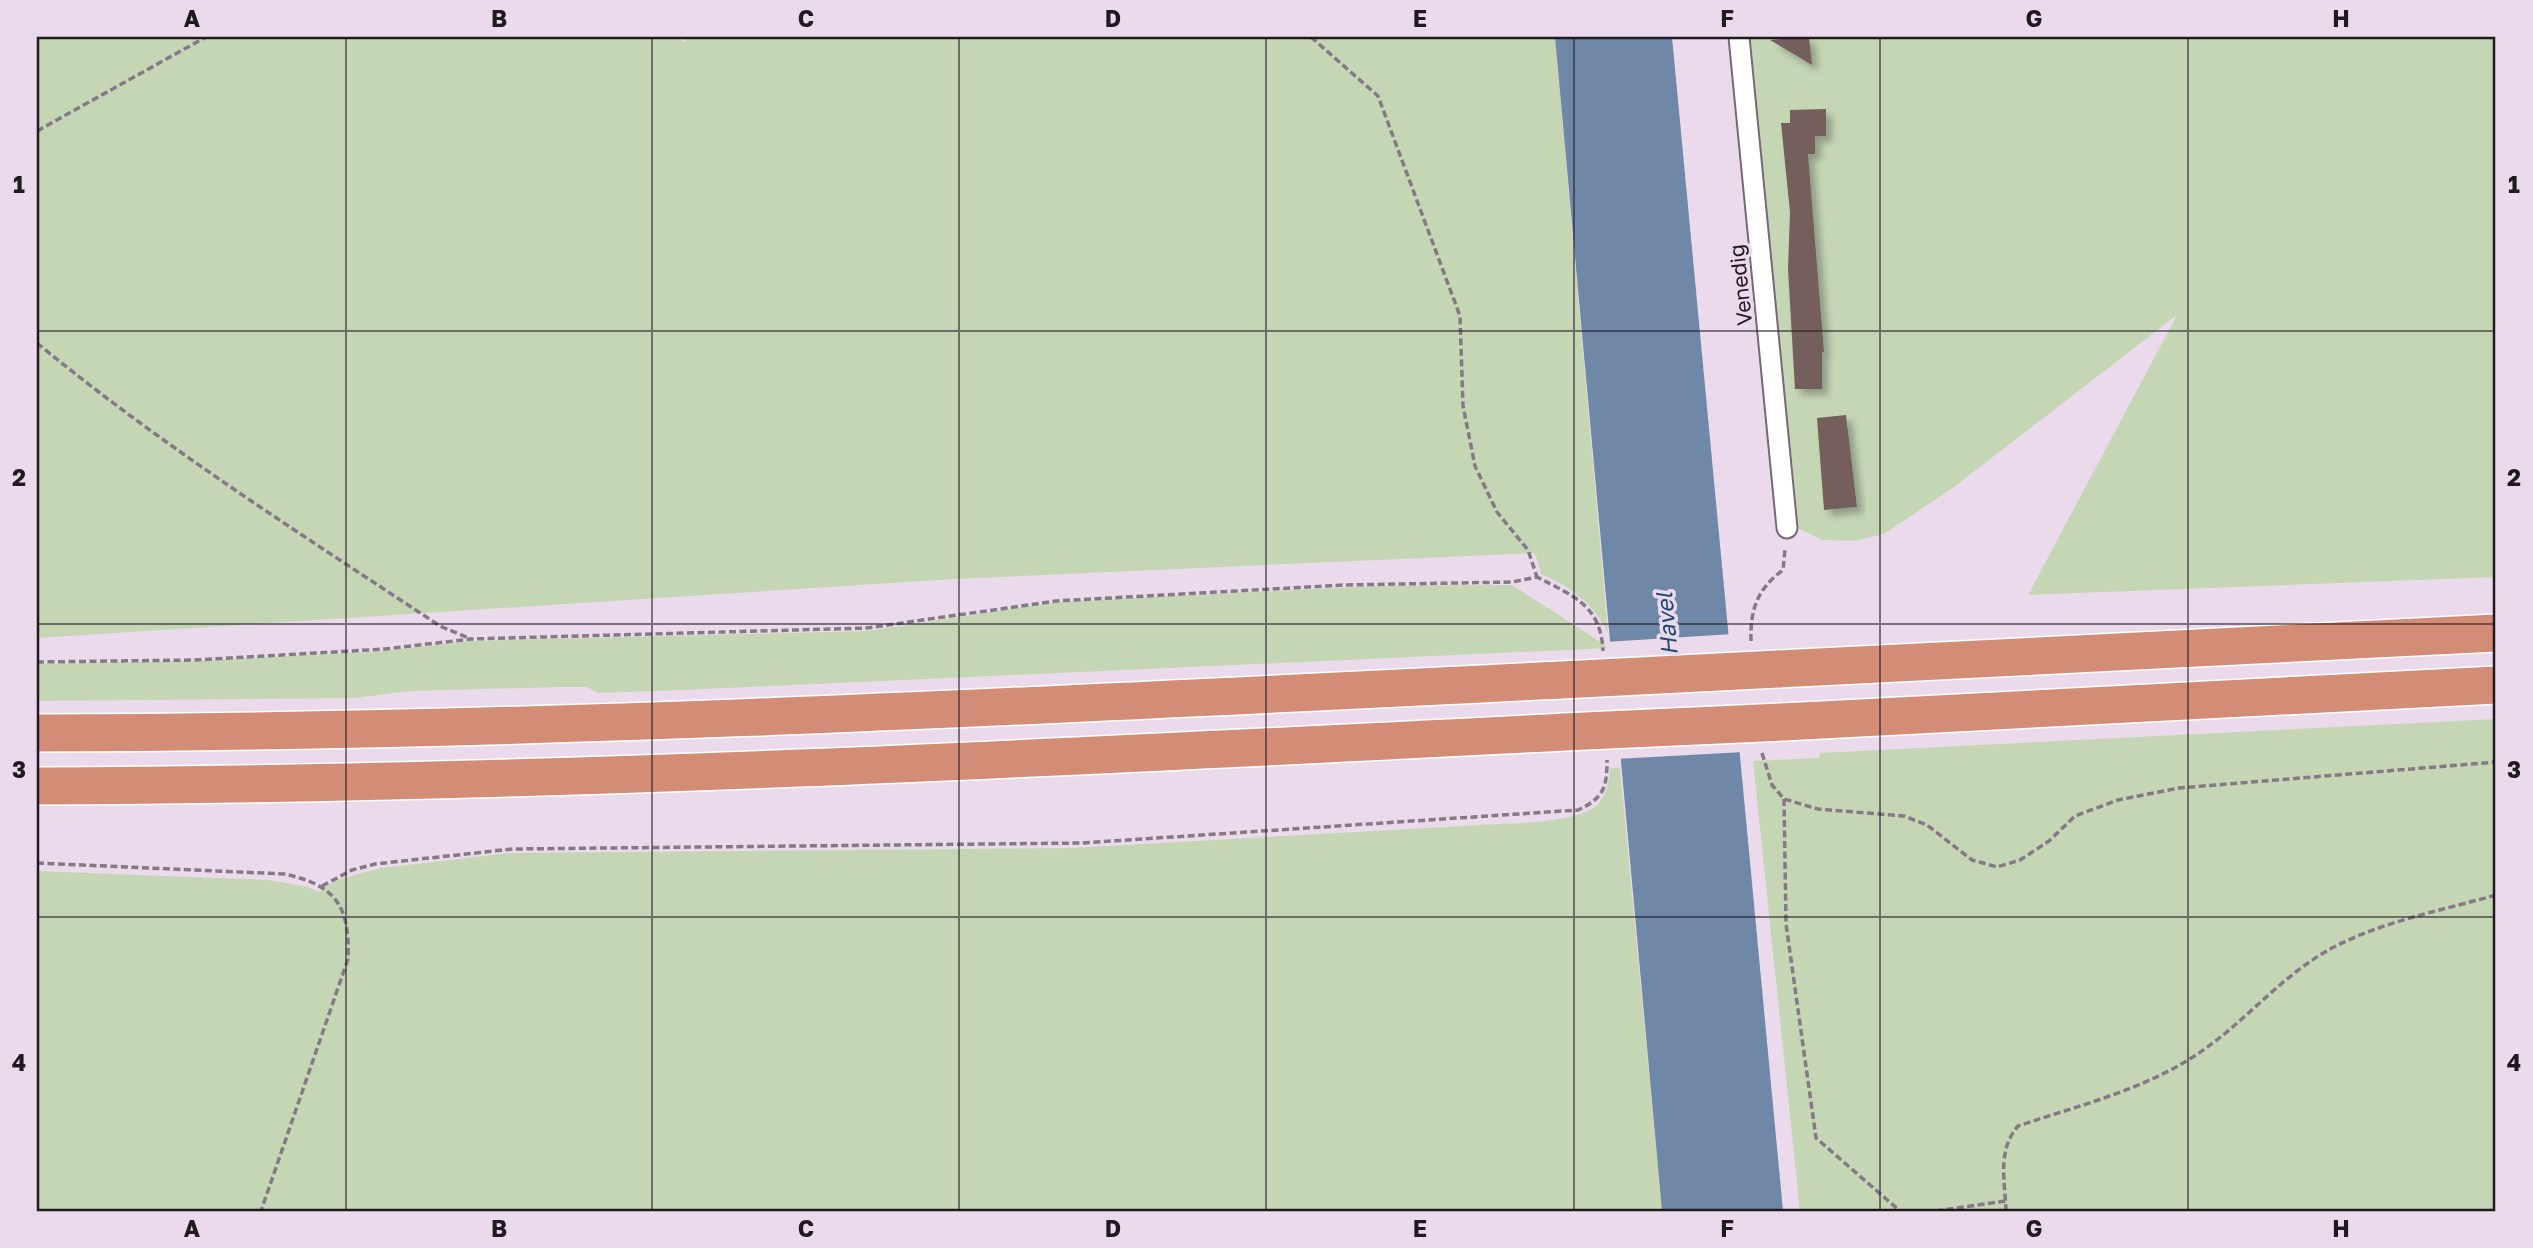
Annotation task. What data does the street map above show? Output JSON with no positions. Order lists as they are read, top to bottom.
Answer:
{
  "streets": {
    "street": ["Venedig"]
  },
  "water": ["Havel"],
  "grid": {
    "columns": [
      "A",
      "B",
      "C",
      "D",
      "E",
      "F",
      "G",
      "H"
    ],
    "rows": [
      "1",
      "2",
      "3",
      "4"
    ]
  }
}
